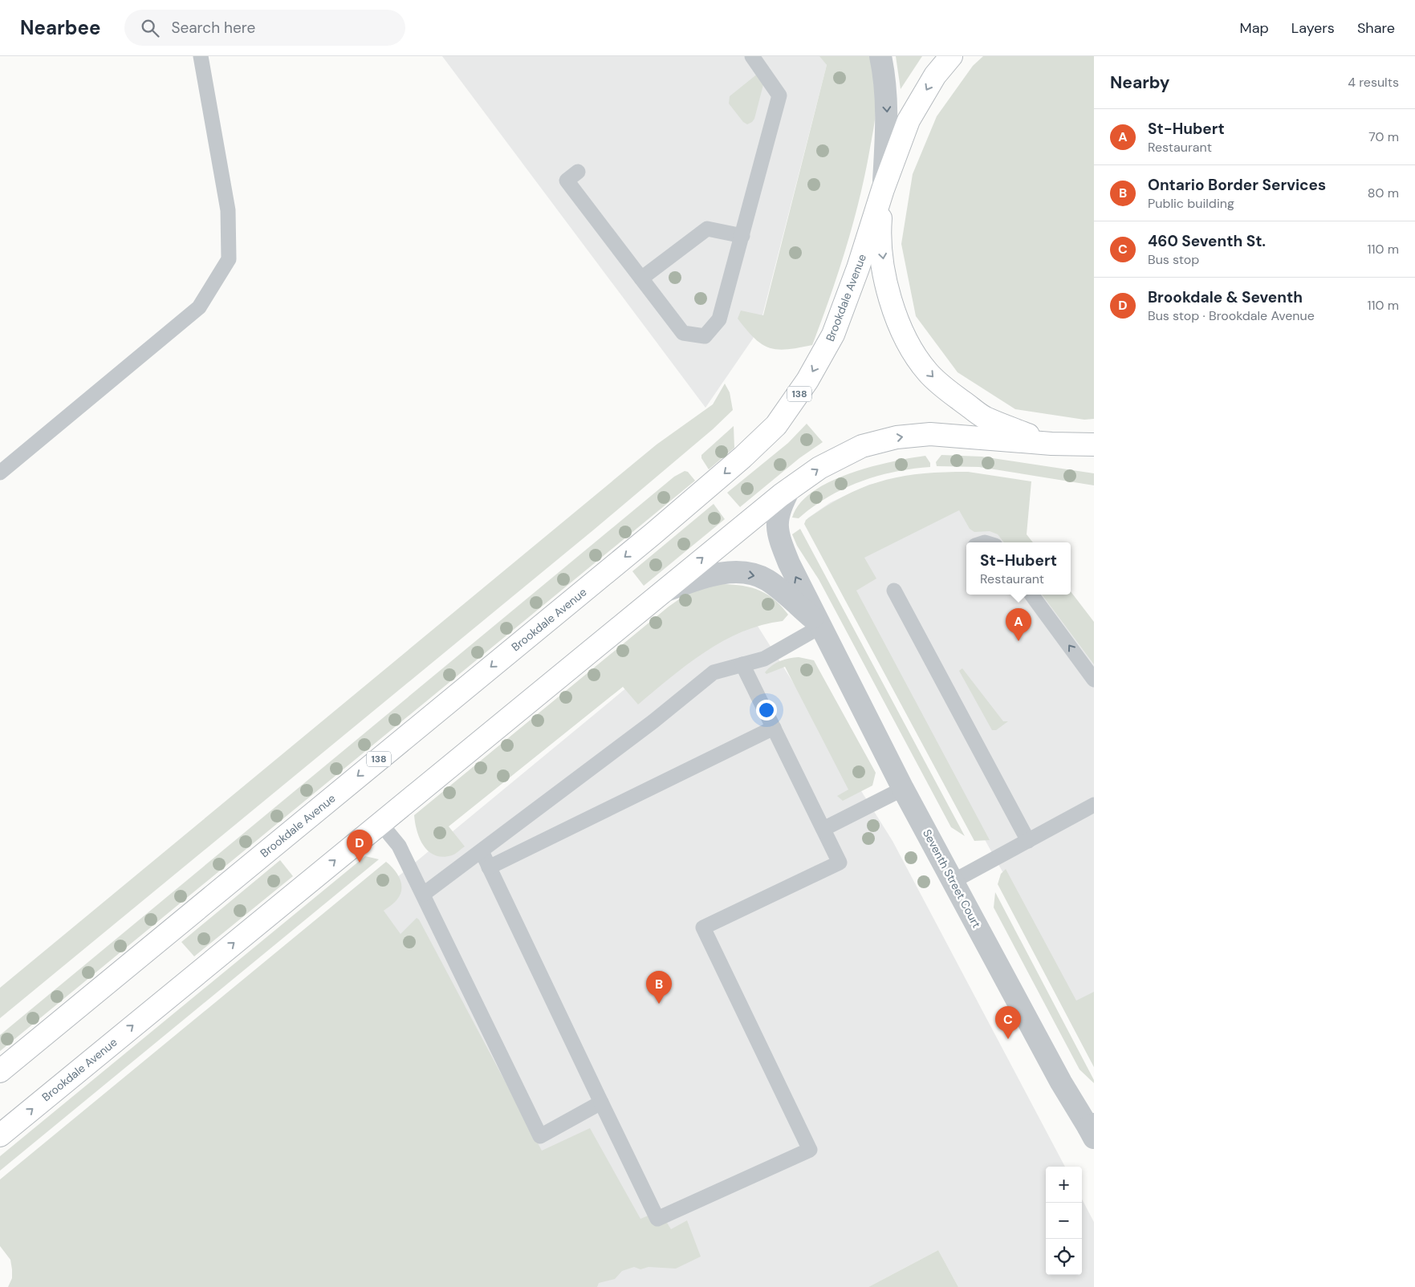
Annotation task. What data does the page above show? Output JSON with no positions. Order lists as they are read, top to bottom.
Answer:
{
  "streets": {
    "main road": ["Brookdale Avenue", "138"],
    "street": ["Seventh Street Court"]
  },
  "crossings": [
    ["Brookdale Avenue", "Seventh Street Court"]
  ],
  "page": {
    "header": "Nearbee",
    "search": "Search here",
    "nav": ["Map", "Layers", "Share"],
    "heading": ["Nearby", "4 results"],
    "list": [
      {
        "mark": "A",
        "name": "St-Hubert",
        "note": "Restaurant",
        "value": "70 m"
      },
      {
        "mark": "B",
        "name": "Ontario Border Services",
        "note": "Public building",
        "value": "80 m"
      },
      {
        "mark": "C",
        "name": "460 Seventh St.",
        "note": "Bus stop",
        "value": "110 m"
      },
      {
        "mark": "D",
        "name": "Brookdale & Seventh",
        "note": "Bus stop · Brookdale Avenue",
        "value": "110 m"
      }
    ],
    "popup": ["St-Hubert", "Restaurant"],
    "pins": [
      "A",
      "D",
      "B",
      "C"
    ],
    "map_buttons": ["+", "−"]
  }
}
